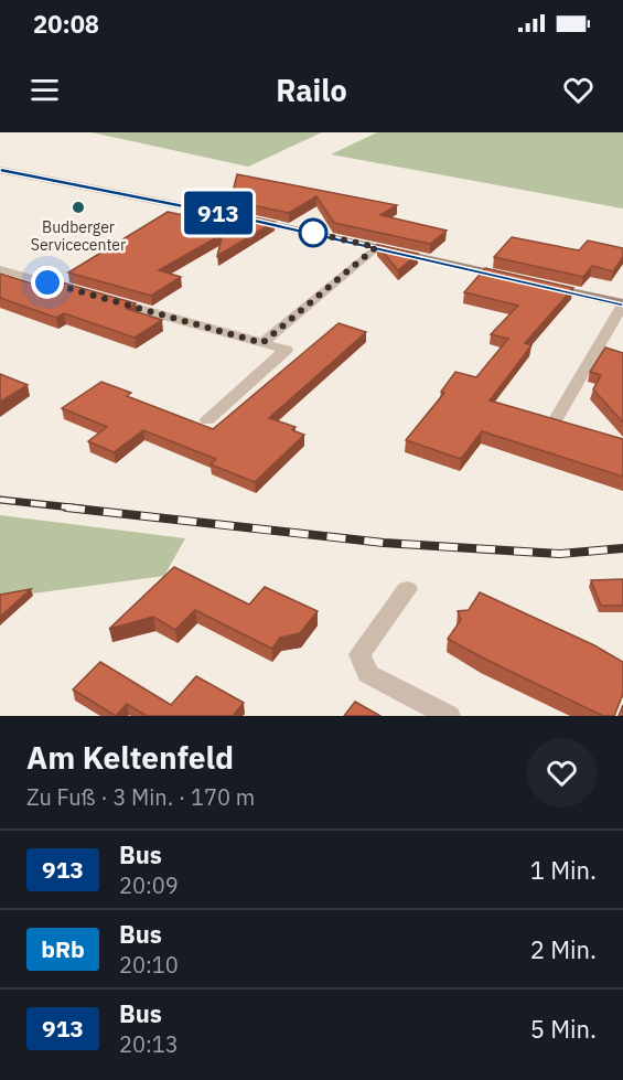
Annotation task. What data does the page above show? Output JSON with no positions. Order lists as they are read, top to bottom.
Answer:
{
  "places": ["Budberger Servicecenter"],
  "lines": ["bus line 913"],
  "page": {
    "status": "20:08",
    "header": "Railo",
    "on_map": "913",
    "heading": ["Am Keltenfeld", "Zu Fuß · 3 Min. · 170 m"],
    "list": [
      {
        "mark": "913",
        "name": "Bus",
        "note": "20:09",
        "value": "1 Min."
      },
      {
        "mark": "bRb",
        "name": "Bus",
        "note": "20:10",
        "value": "2 Min."
      },
      {
        "mark": "913",
        "name": "Bus",
        "note": "20:13",
        "value": "5 Min."
      }
    ]
  }
}
